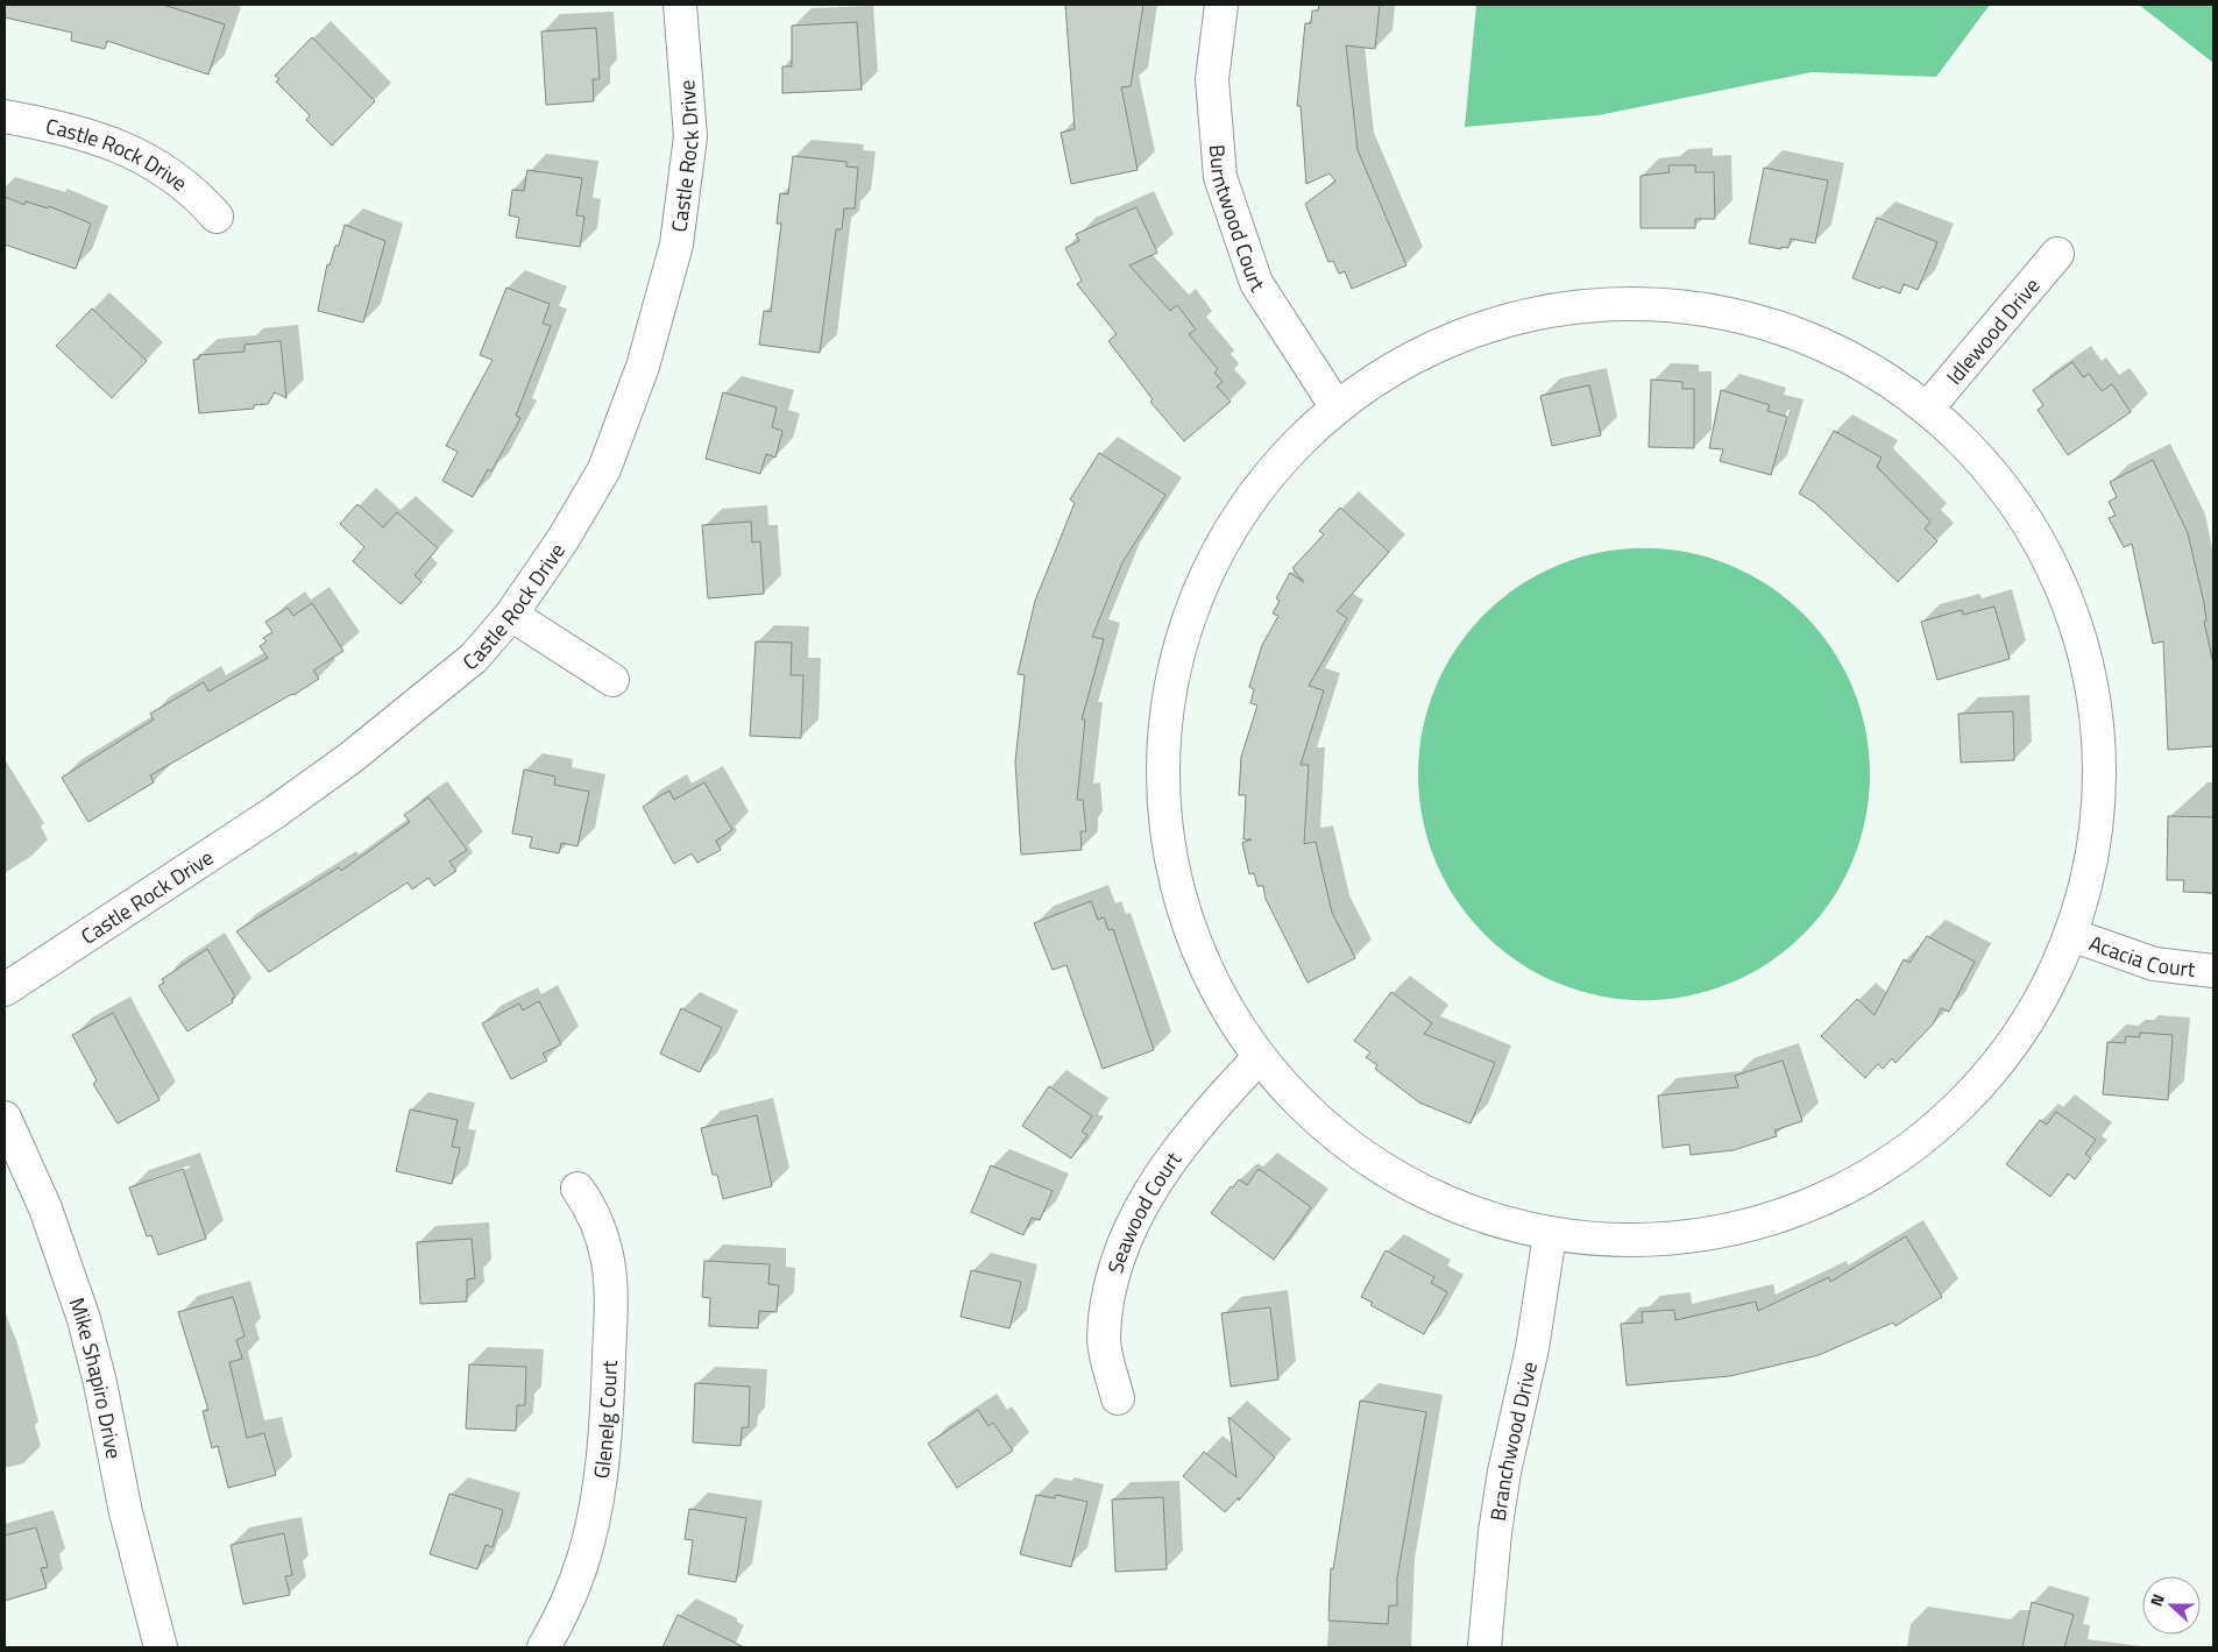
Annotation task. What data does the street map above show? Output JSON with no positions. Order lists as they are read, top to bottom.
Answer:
{
  "streets": {
    "street": [
      "Castle Rock Drive",
      "Burntwood Court",
      "Idlewood Drive",
      "Acacia Court",
      "Seawood Court",
      "Mike Shapiro Drive",
      "Glenelg Court",
      "Branchwood Drive"
    ]
  },
  "north": "left"
}
